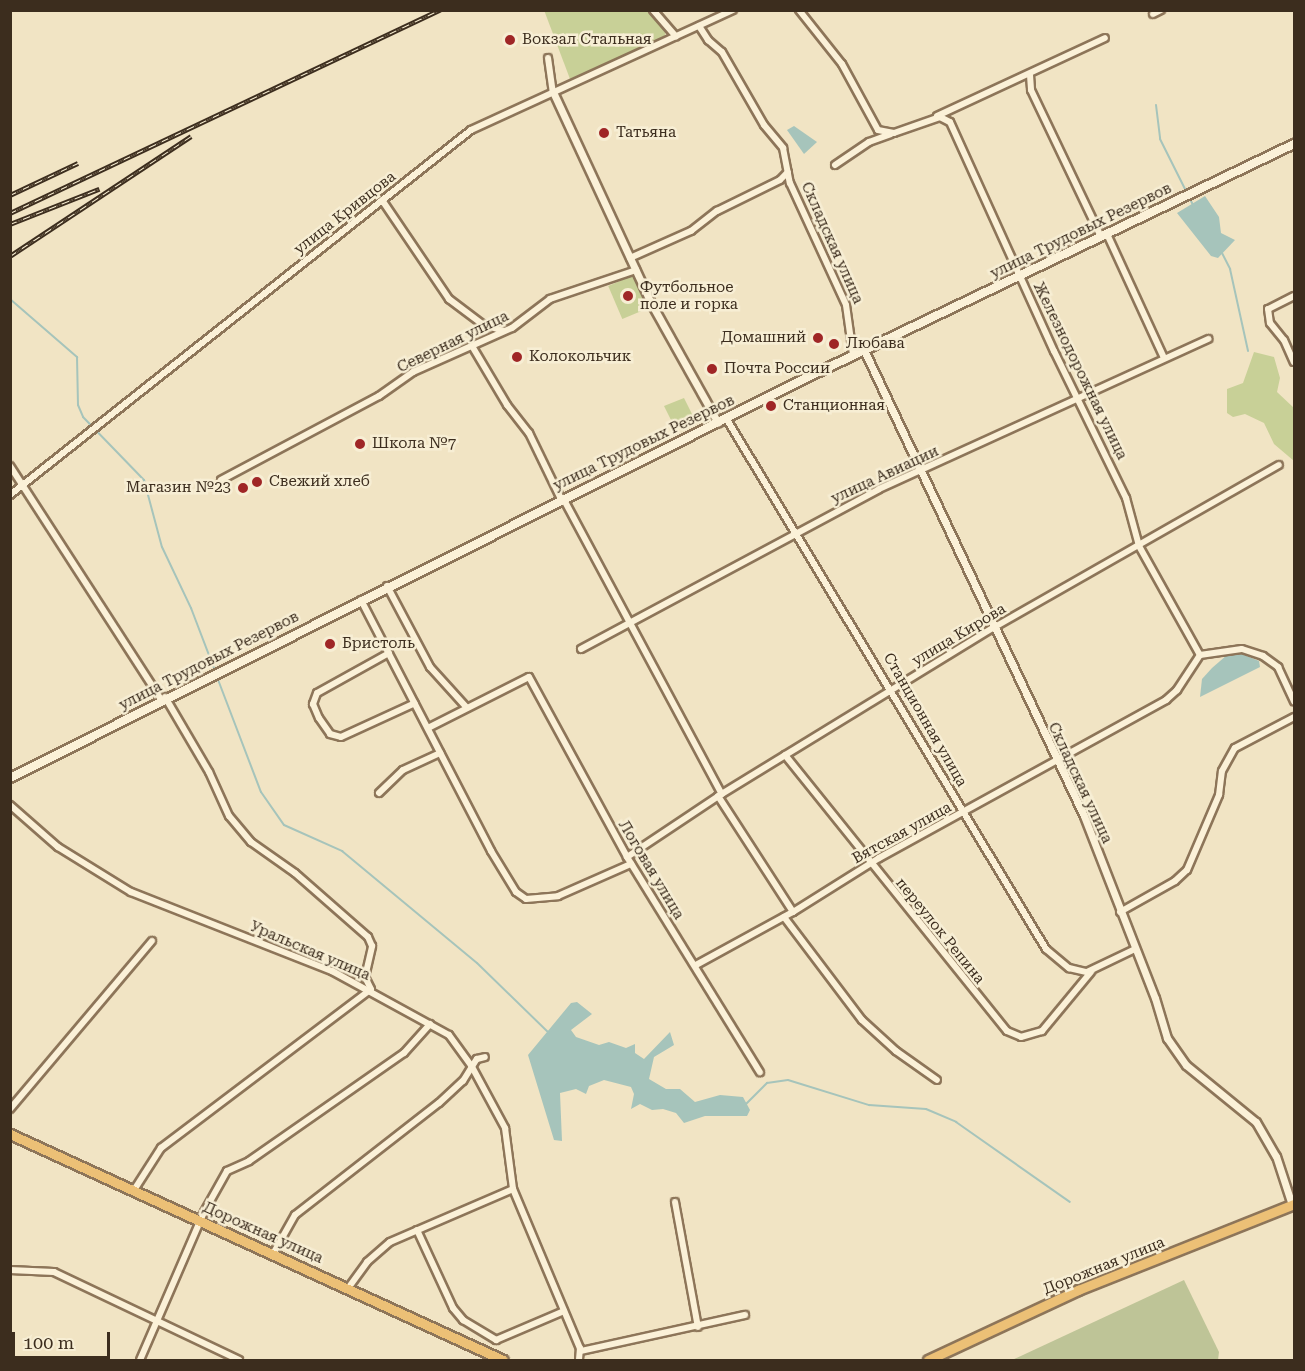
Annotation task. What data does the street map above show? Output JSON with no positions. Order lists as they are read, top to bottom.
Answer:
{
  "streets": {
    "highway": ["Дорожная улица"],
    "main road": ["улица Трудовых Резервов"],
    "street": [
      "улица Кривцова",
      "Складская улица",
      "Северная улица",
      "Железнодорожная улица",
      "улица Авиации",
      "улица Кирова",
      "Станционная улица",
      "Вятская улица",
      "Логовая улица",
      "переулок Репина",
      "Уральская улица"
    ]
  },
  "crossings": [
    ["улица Кривцова", "Складская улица"],
    ["улица Трудовых Резервов", "Складская улица"],
    ["улица Трудовых Резервов", "Железнодорожная улица"],
    ["улица Трудовых Резервов", "Станционная улица"],
    ["Складская улица", "улица Авиации"],
    ["Складская улица", "улица Кирова"],
    ["Складская улица", "Вятская улица"],
    ["Складская улица", "Дорожная улица"],
    ["Железнодорожная улица", "улица Авиации"],
    ["Железнодорожная улица", "улица Кирова"],
    ["Железнодорожная улица", "Вятская улица"],
    ["улица Авиации", "Станционная улица"],
    ["улица Кирова", "Станционная улица"],
    ["улица Кирова", "Логовая улица"],
    ["улица Кирова", "переулок Репина"],
    ["Станционная улица", "Вятская улица"],
    ["Станционная улица", "переулок Репина"],
    ["Вятская улица", "Логовая улица"],
    ["Вятская улица", "переулок Репина"]
  ],
  "places": [
    "Вокзал Стальная",
    "Татьяна",
    "Футбольное поле и горка",
    "Домашний",
    "Любава",
    "Колокольчик",
    "Почта России",
    "Станционная",
    "Школа №7",
    "Свежий хлеб",
    "Магазин №23",
    "Бристоль"
  ],
  "scale_bar": "100 m"
}
